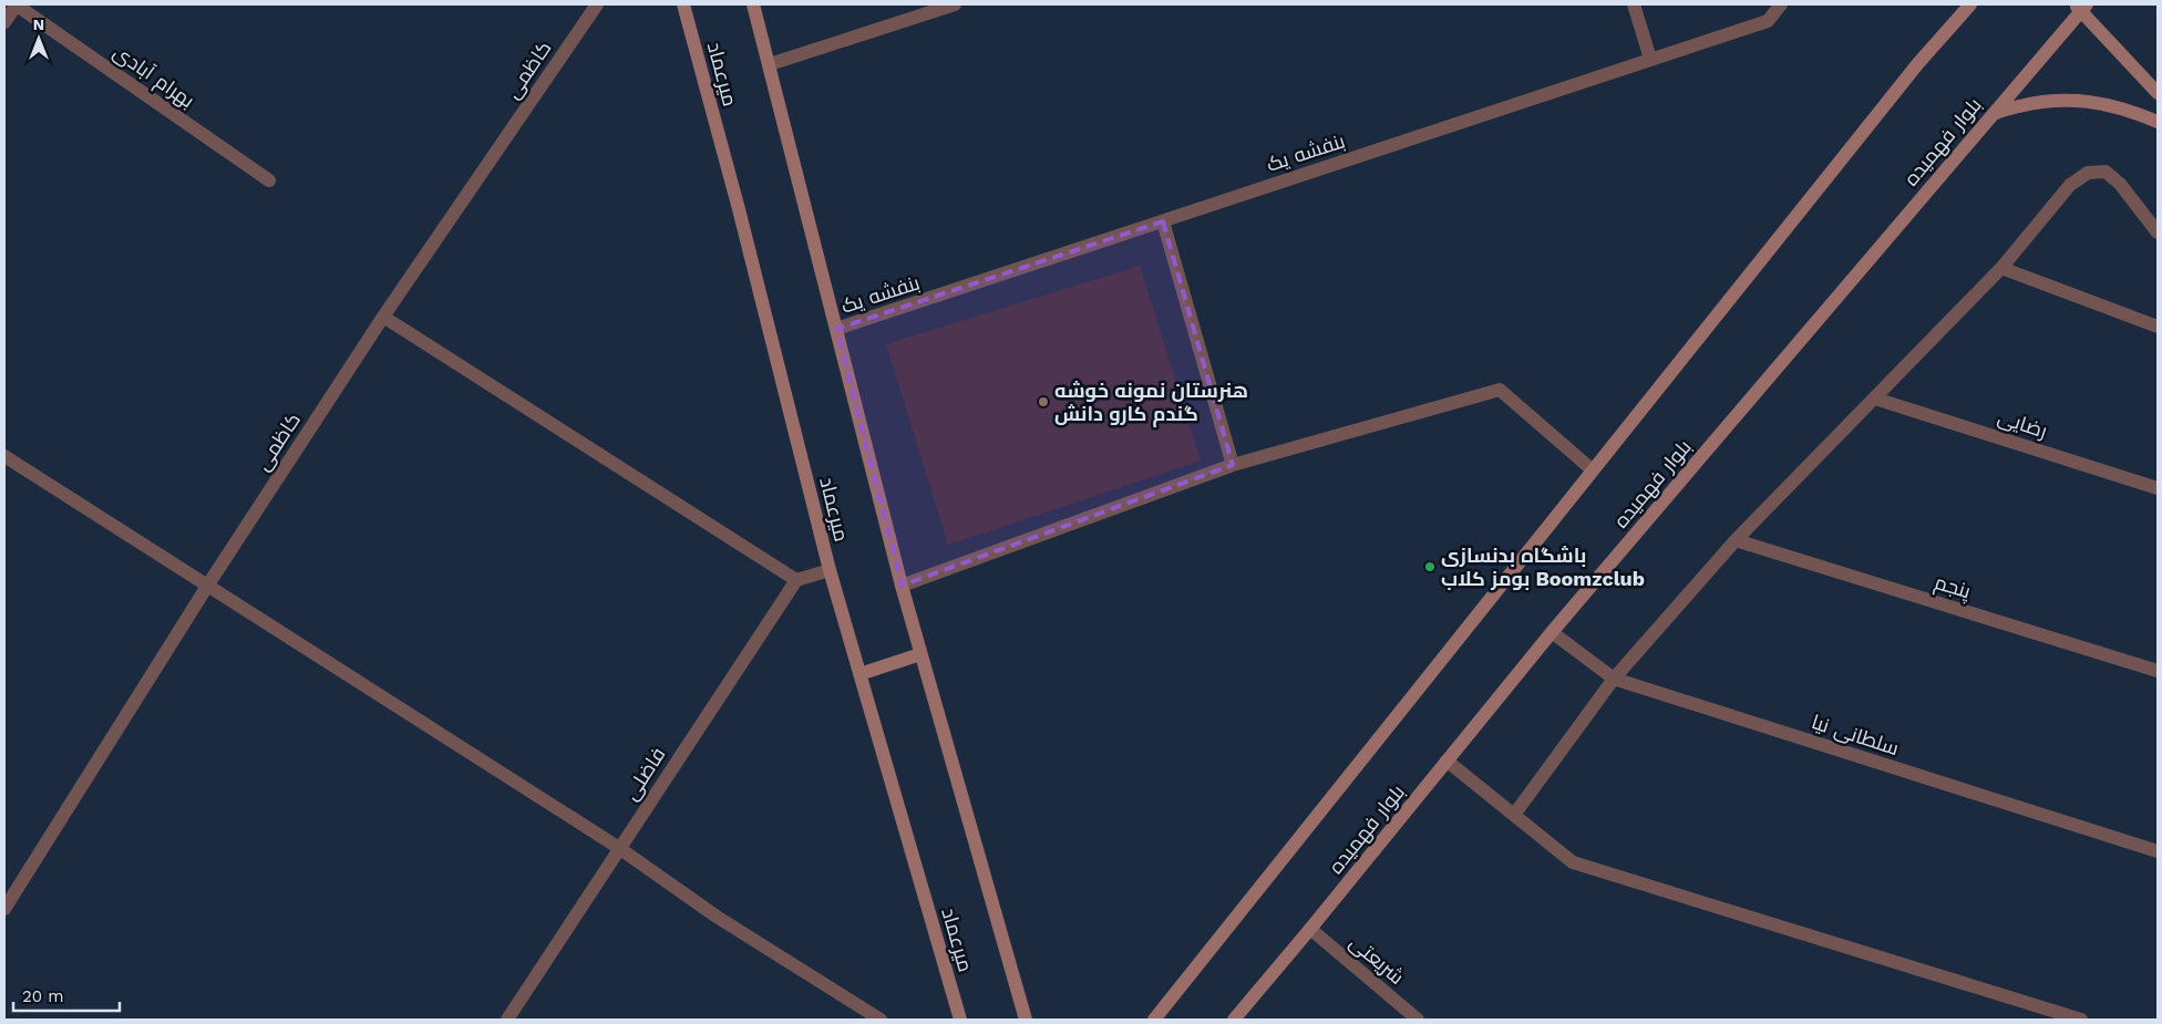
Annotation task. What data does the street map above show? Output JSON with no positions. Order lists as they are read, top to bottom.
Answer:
{
  "streets": {
    "street": [
      "کاظمی",
      "میرعماد",
      "بهرام آبادی",
      "بلوار فهمیده",
      "بنفشه یک",
      "رضایی",
      "پنجم",
      "سلطانی نیا",
      "فاضلی",
      "شریعتی"
    ]
  },
  "crossings": [
    ["بلوار فهمیده", "سلطانی نیا"],
    ["بلوار فهمیده", "شریعتی"]
  ],
  "places": ["هنرستان نمونه خوشه گندم کارو دانش", "باشگاه بدنسازی بومز کلاب Boomzclub"],
  "scale_bar": "20 m",
  "north": "top"
}
